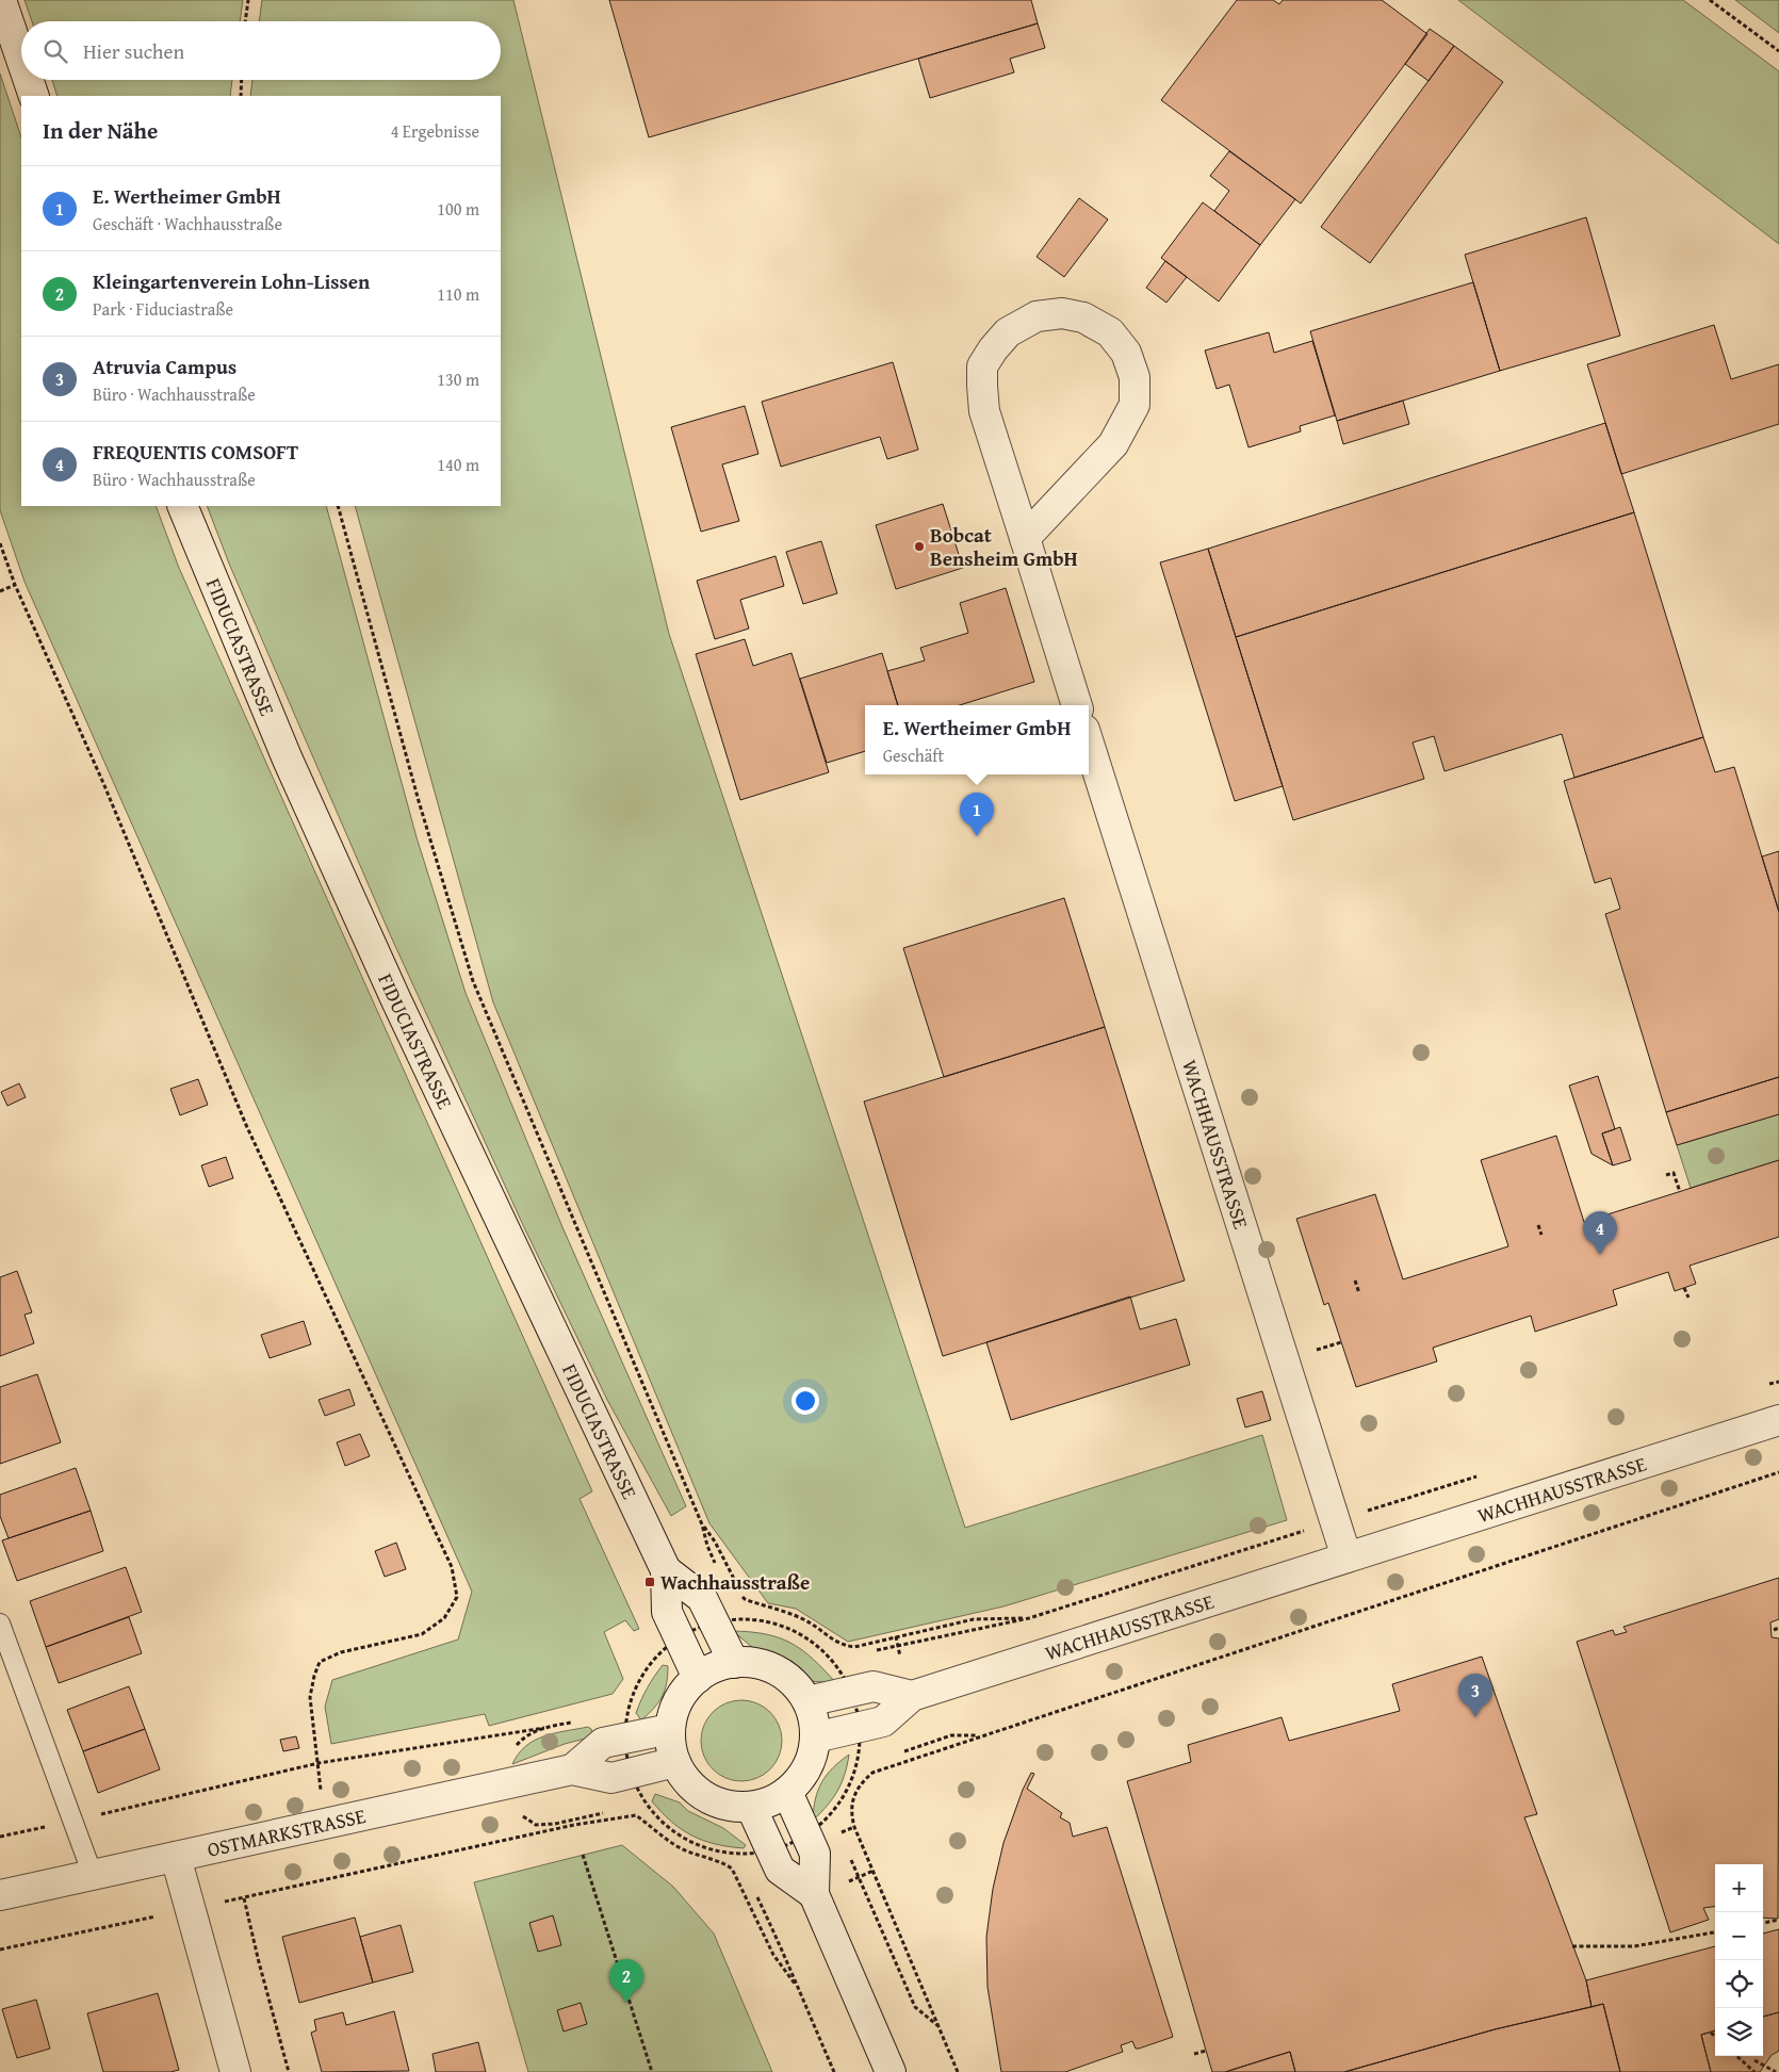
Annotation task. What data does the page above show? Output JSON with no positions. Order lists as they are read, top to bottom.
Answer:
{
  "streets": {
    "street": ["FIDUCIASTRASSE", "WACHHAUSSTRASSE", "OSTMARKSTRASSE"]
  },
  "crossings": [
    ["FIDUCIASTRASSE", "WACHHAUSSTRASSE"],
    ["FIDUCIASTRASSE", "OSTMARKSTRASSE"],
    ["WACHHAUSSTRASSE", "OSTMARKSTRASSE"]
  ],
  "places": {
    "other": ["Bobcat Bensheim GmbH"],
    "transit": ["Wachhausstraße"]
  },
  "page": {
    "search": "Hier suchen",
    "heading": ["In der Nähe", "4 Ergebnisse"],
    "list": [
      {
        "mark": "1",
        "name": "E. Wertheimer GmbH",
        "note": "Geschäft · Wachhausstraße",
        "value": "100 m"
      },
      {
        "mark": "2",
        "name": "Kleingartenverein Lohn-Lissen",
        "note": "Park · Fiduciastraße",
        "value": "110 m"
      },
      {
        "mark": "3",
        "name": "Atruvia Campus",
        "note": "Büro · Wachhausstraße",
        "value": "130 m"
      },
      {
        "mark": "4",
        "name": "FREQUENTIS COMSOFT",
        "note": "Büro · Wachhausstraße",
        "value": "140 m"
      }
    ],
    "popup": ["E. Wertheimer GmbH", "Geschäft"],
    "pins": [
      "1",
      "4",
      "3",
      "2"
    ],
    "map_buttons": ["+", "−"]
  }
}
